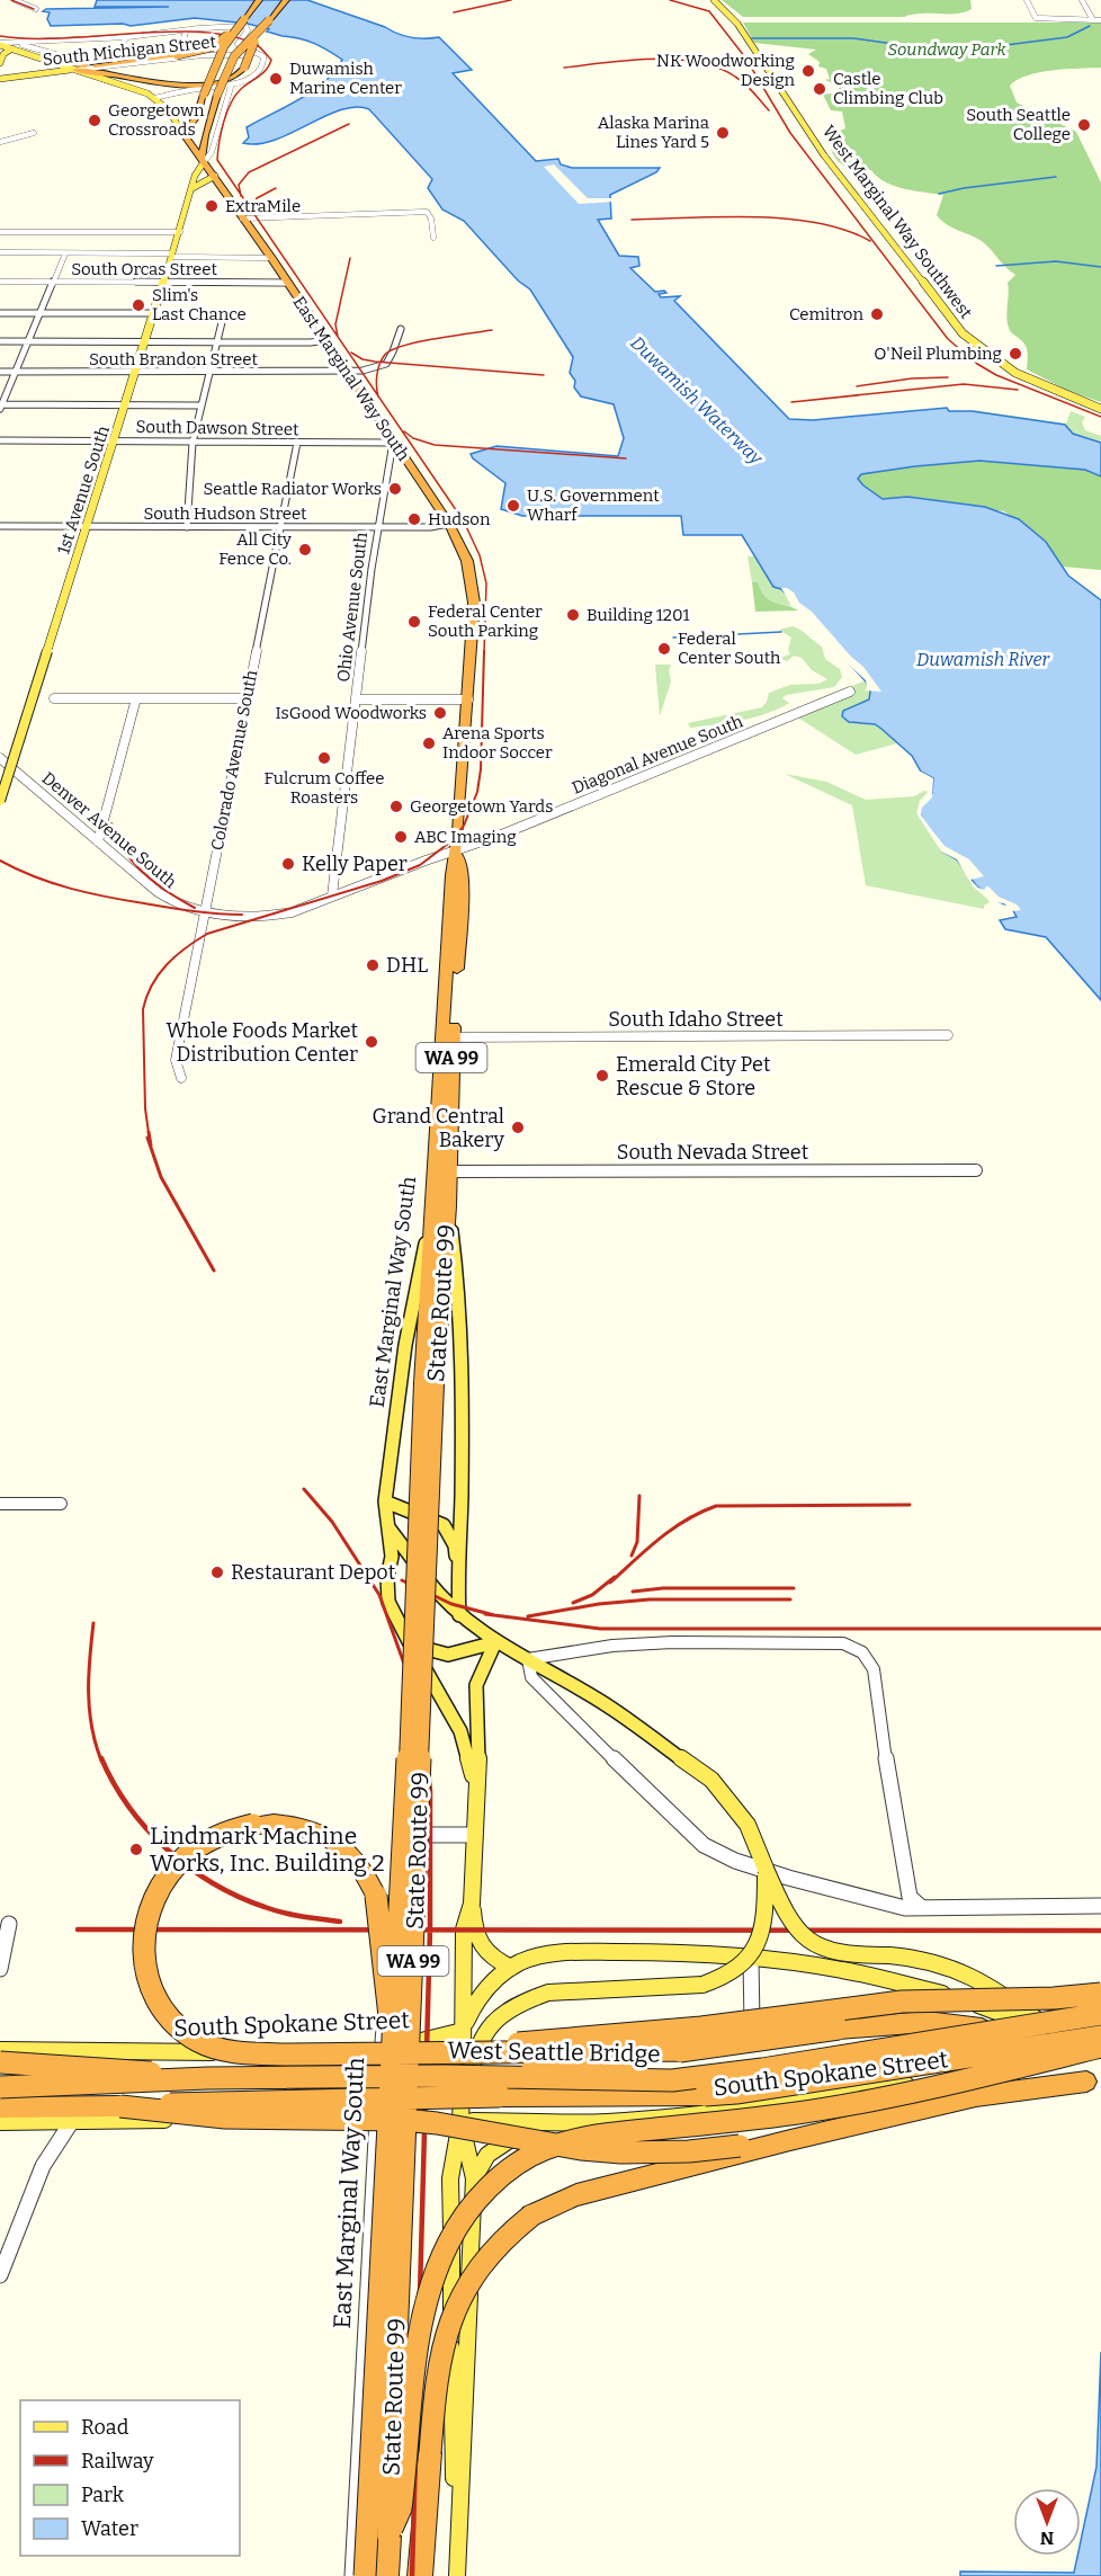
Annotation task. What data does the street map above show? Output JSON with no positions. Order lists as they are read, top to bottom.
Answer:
{
  "streets": {
    "highway": [
      "East Marginal Way South",
      "WA 99",
      "State Route 99",
      "West Seattle Bridge"
    ],
    "main road": [
      "South Michigan Street",
      "West Marginal Way Southwest",
      "1st Avenue South",
      "South Spokane Street"
    ],
    "street": [
      "South Orcas Street",
      "South Brandon Street",
      "South Dawson Street",
      "South Hudson Street",
      "Ohio Avenue South",
      "Diagonal Avenue South",
      "Colorado Avenue South",
      "Denver Avenue South",
      "South Idaho Street",
      "South Nevada Street"
    ]
  },
  "crossings": [
    ["South Orcas Street", "East Marginal Way South"],
    ["South Orcas Street", "1st Avenue South"],
    ["South Brandon Street", "East Marginal Way South"],
    ["South Brandon Street", "1st Avenue South"],
    ["East Marginal Way South", "South Dawson Street"],
    ["East Marginal Way South", "1st Avenue South"],
    ["East Marginal Way South", "South Hudson Street"],
    ["East Marginal Way South", "Ohio Avenue South"],
    ["East Marginal Way South", "Diagonal Avenue South"],
    ["East Marginal Way South", "South Idaho Street"],
    ["East Marginal Way South", "South Nevada Street"],
    ["East Marginal Way South", "State Route 99"],
    ["East Marginal Way South", "South Spokane Street"],
    ["South Dawson Street", "1st Avenue South"],
    ["South Dawson Street", "Ohio Avenue South"],
    ["South Dawson Street", "Colorado Avenue South"],
    ["1st Avenue South", "South Hudson Street"],
    ["South Hudson Street", "Ohio Avenue South"],
    ["South Hudson Street", "Colorado Avenue South"],
    ["Ohio Avenue South", "Diagonal Avenue South"],
    ["Diagonal Avenue South", "Colorado Avenue South"],
    ["Diagonal Avenue South", "Denver Avenue South"],
    ["Colorado Avenue South", "Denver Avenue South"],
    ["State Route 99", "South Spokane Street"],
    ["South Spokane Street", "West Seattle Bridge"]
  ],
  "water": ["Duwamish Waterway", "Duwamish River"],
  "parks": ["Soundway Park"],
  "places": [
    "NK Woodworking Design",
    "Duwamish Marine Center",
    "Castle Climbing Club",
    "Georgetown Crossroads",
    "South Seattle College",
    "Alaska Marina Lines Yard 5",
    "ExtraMile",
    "Slim's Last Chance",
    "Cemitron",
    "O'Neil Plumbing",
    "Seattle Radiator Works",
    "U.S. Government Wharf",
    "Hudson",
    "All City Fence Co.",
    "Building 1201",
    "Federal Center South Parking",
    "Federal Center South",
    "IsGood Woodworks",
    "Arena Sports Indoor Soccer",
    "Fulcrum Coffee Roasters",
    "Georgetown Yards",
    "ABC Imaging",
    "Kelly Paper",
    "DHL",
    "Whole Foods Market Distribution Center",
    "Emerald City Pet Rescue & Store",
    "Grand Central Bakery",
    "Restaurant Depot",
    "Lindmark Machine Works, Inc. Building 2"
  ],
  "legend": [
    "Road",
    "Railway",
    "Park",
    "Water"
  ],
  "north": "bottom"
}
